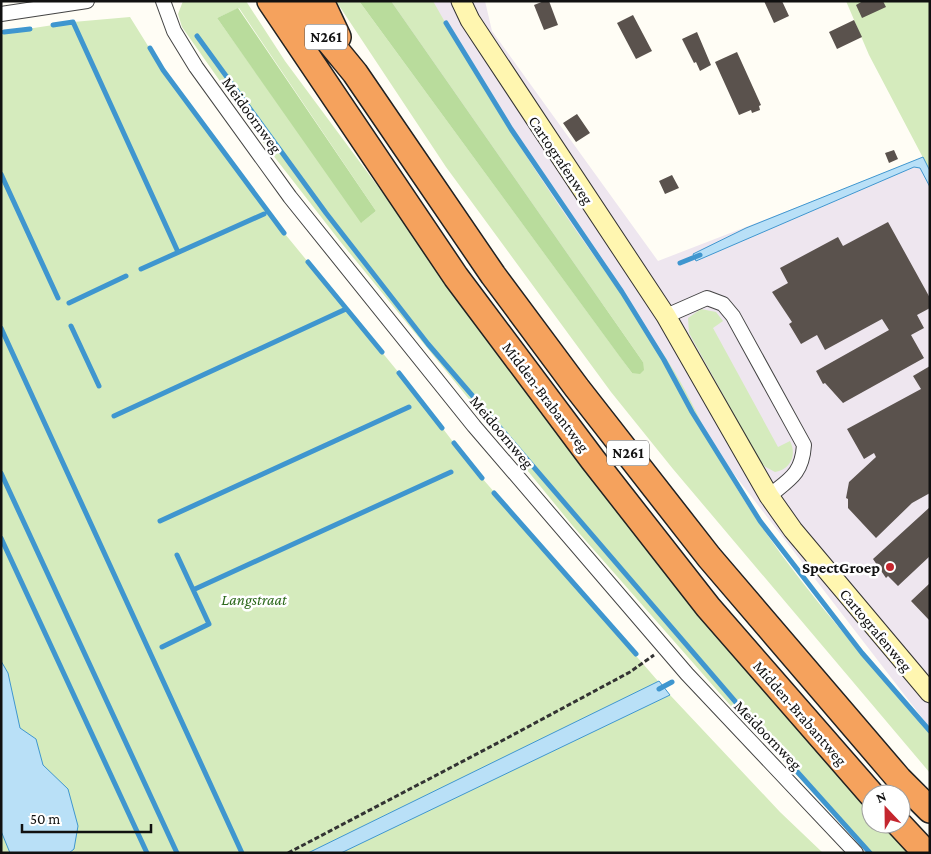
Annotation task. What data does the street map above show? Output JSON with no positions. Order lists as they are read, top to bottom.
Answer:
{
  "streets": {
    "highway": ["N261", "Midden-Brabantweg"],
    "street": ["Meidoornweg", "Cartografenweg"]
  },
  "crossings": [
    ["N261", "Midden-Brabantweg"]
  ],
  "parks": ["Langstraat"],
  "places": ["SpectGroep"],
  "scale_bar": "50 m",
  "north": "top"
}
